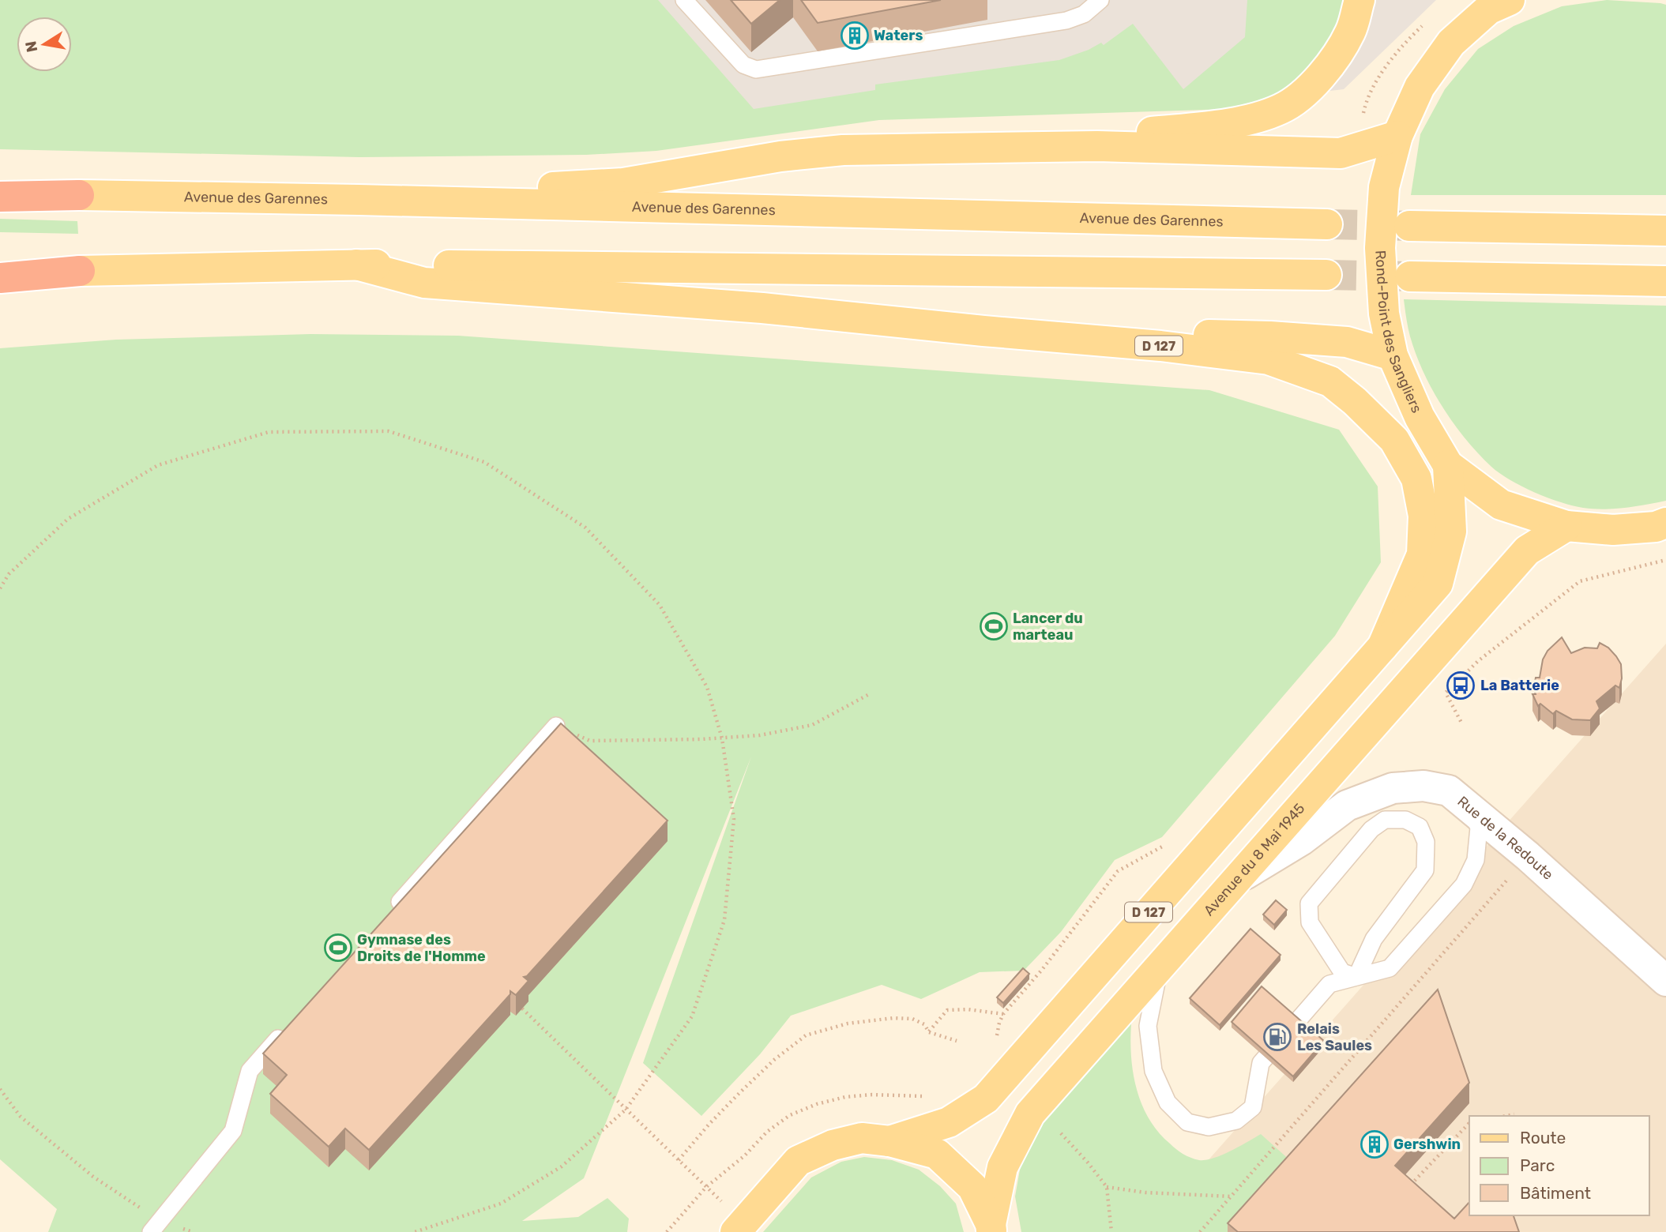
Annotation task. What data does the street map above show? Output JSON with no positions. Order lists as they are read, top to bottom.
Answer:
{
  "streets": {
    "main road": [
      "Avenue des Garennes",
      "Rond-Point des Sangliers",
      "D 127",
      "Avenue du 8 Mai 1945"
    ],
    "street": ["Rue de la Redoute"]
  },
  "crossings": [
    ["Rond-Point des Sangliers", "D 127"],
    ["Rond-Point des Sangliers", "Avenue du 8 Mai 1945"],
    ["Rue de la Redoute", "Avenue du 8 Mai 1945"]
  ],
  "places": {
    "building": ["Waters", "Gershwin"],
    "sports": ["Lancer du marteau", "Gymnase des Droits de l'Homme"],
    "bus stop": ["La Batterie"],
    "fuel station": ["Relais Les Saules"]
  },
  "legend": ["Route", "Parc", "Bâtiment"],
  "north": "left"
}
